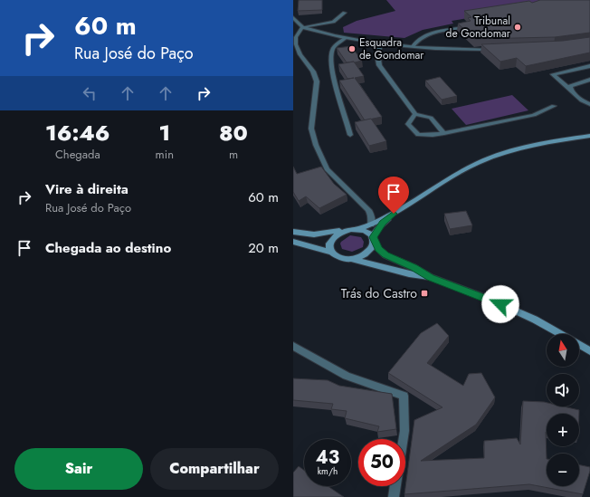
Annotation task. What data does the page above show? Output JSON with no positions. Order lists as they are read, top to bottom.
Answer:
{
  "places": {
    "other": ["Tribunal de Gondomar", "Esquadra de Gondomar"],
    "transit": ["Trás do Castro"]
  },
  "north": "top",
  "page": {
    "turn": ["60 m", "Rua José do Paço"],
    "eta": [
      "16:46",
      "Chegada",
      "1",
      "min",
      "80",
      "m"
    ],
    "list": [
      {
        "name": "Vire à direita",
        "note": "Rua José do Paço",
        "value": "60 m"
      },
      {
        "name": "Chegada ao destino",
        "value": "20 m"
      }
    ],
    "map_buttons": ["+", "−"],
    "speed": "43 km/h",
    "limit": "50",
    "buttons": ["Sair", "Compartilhar"]
  }
}
